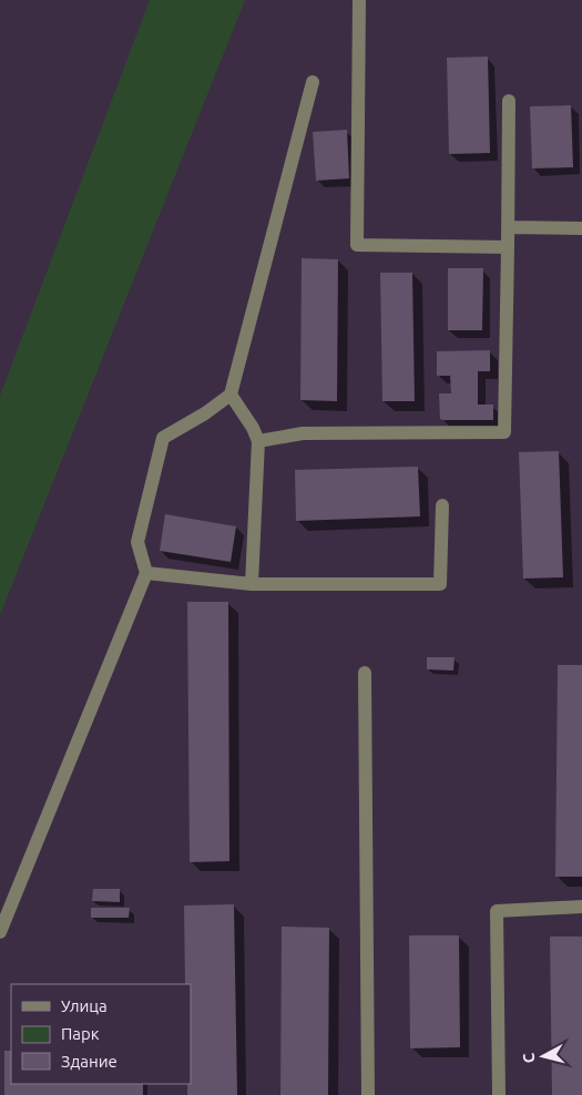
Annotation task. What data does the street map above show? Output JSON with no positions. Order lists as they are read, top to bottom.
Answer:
{
  "legend": ["Улица", "Парк", "Здание"],
  "north": "left"
}
